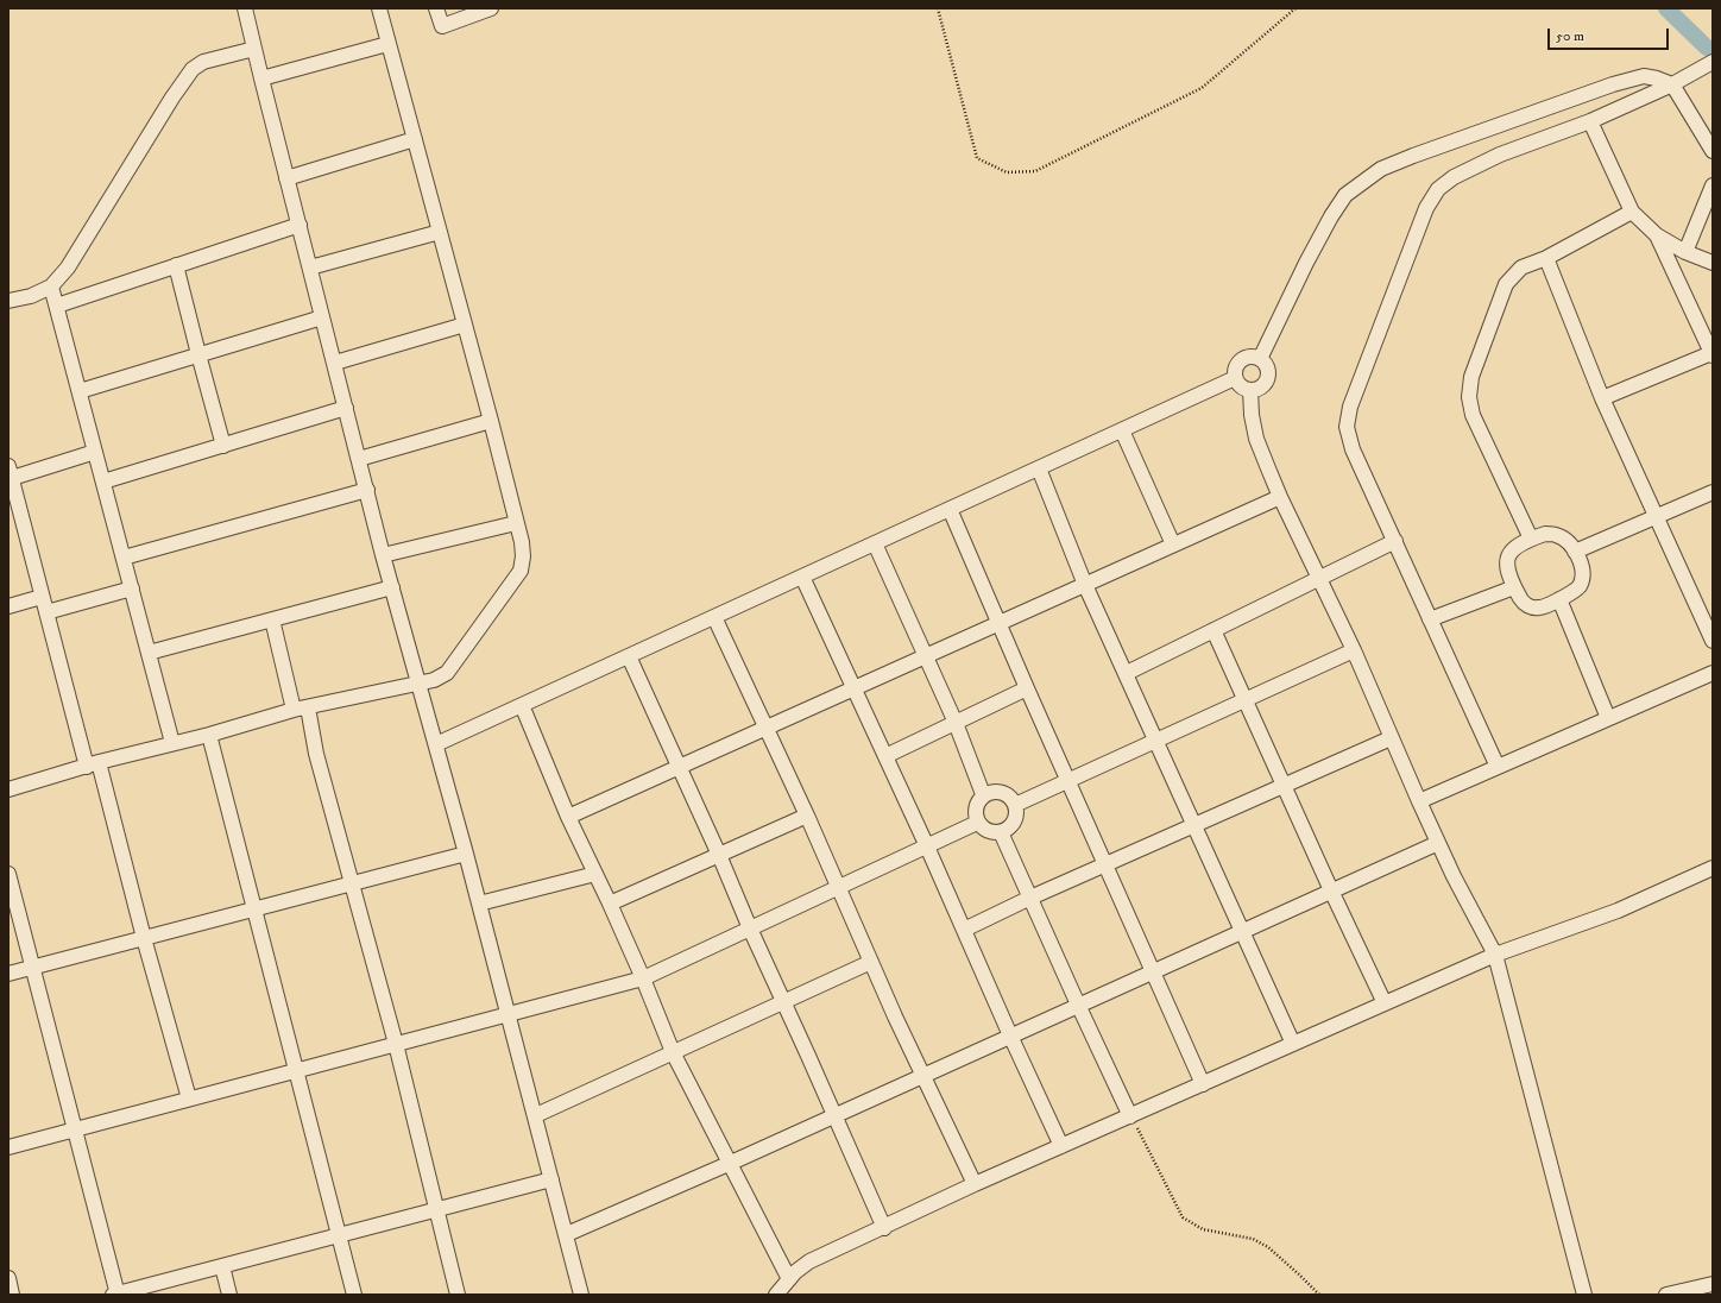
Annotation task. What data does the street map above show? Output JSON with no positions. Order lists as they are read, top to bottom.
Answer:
{
  "scale_bar": "50 m"
}
